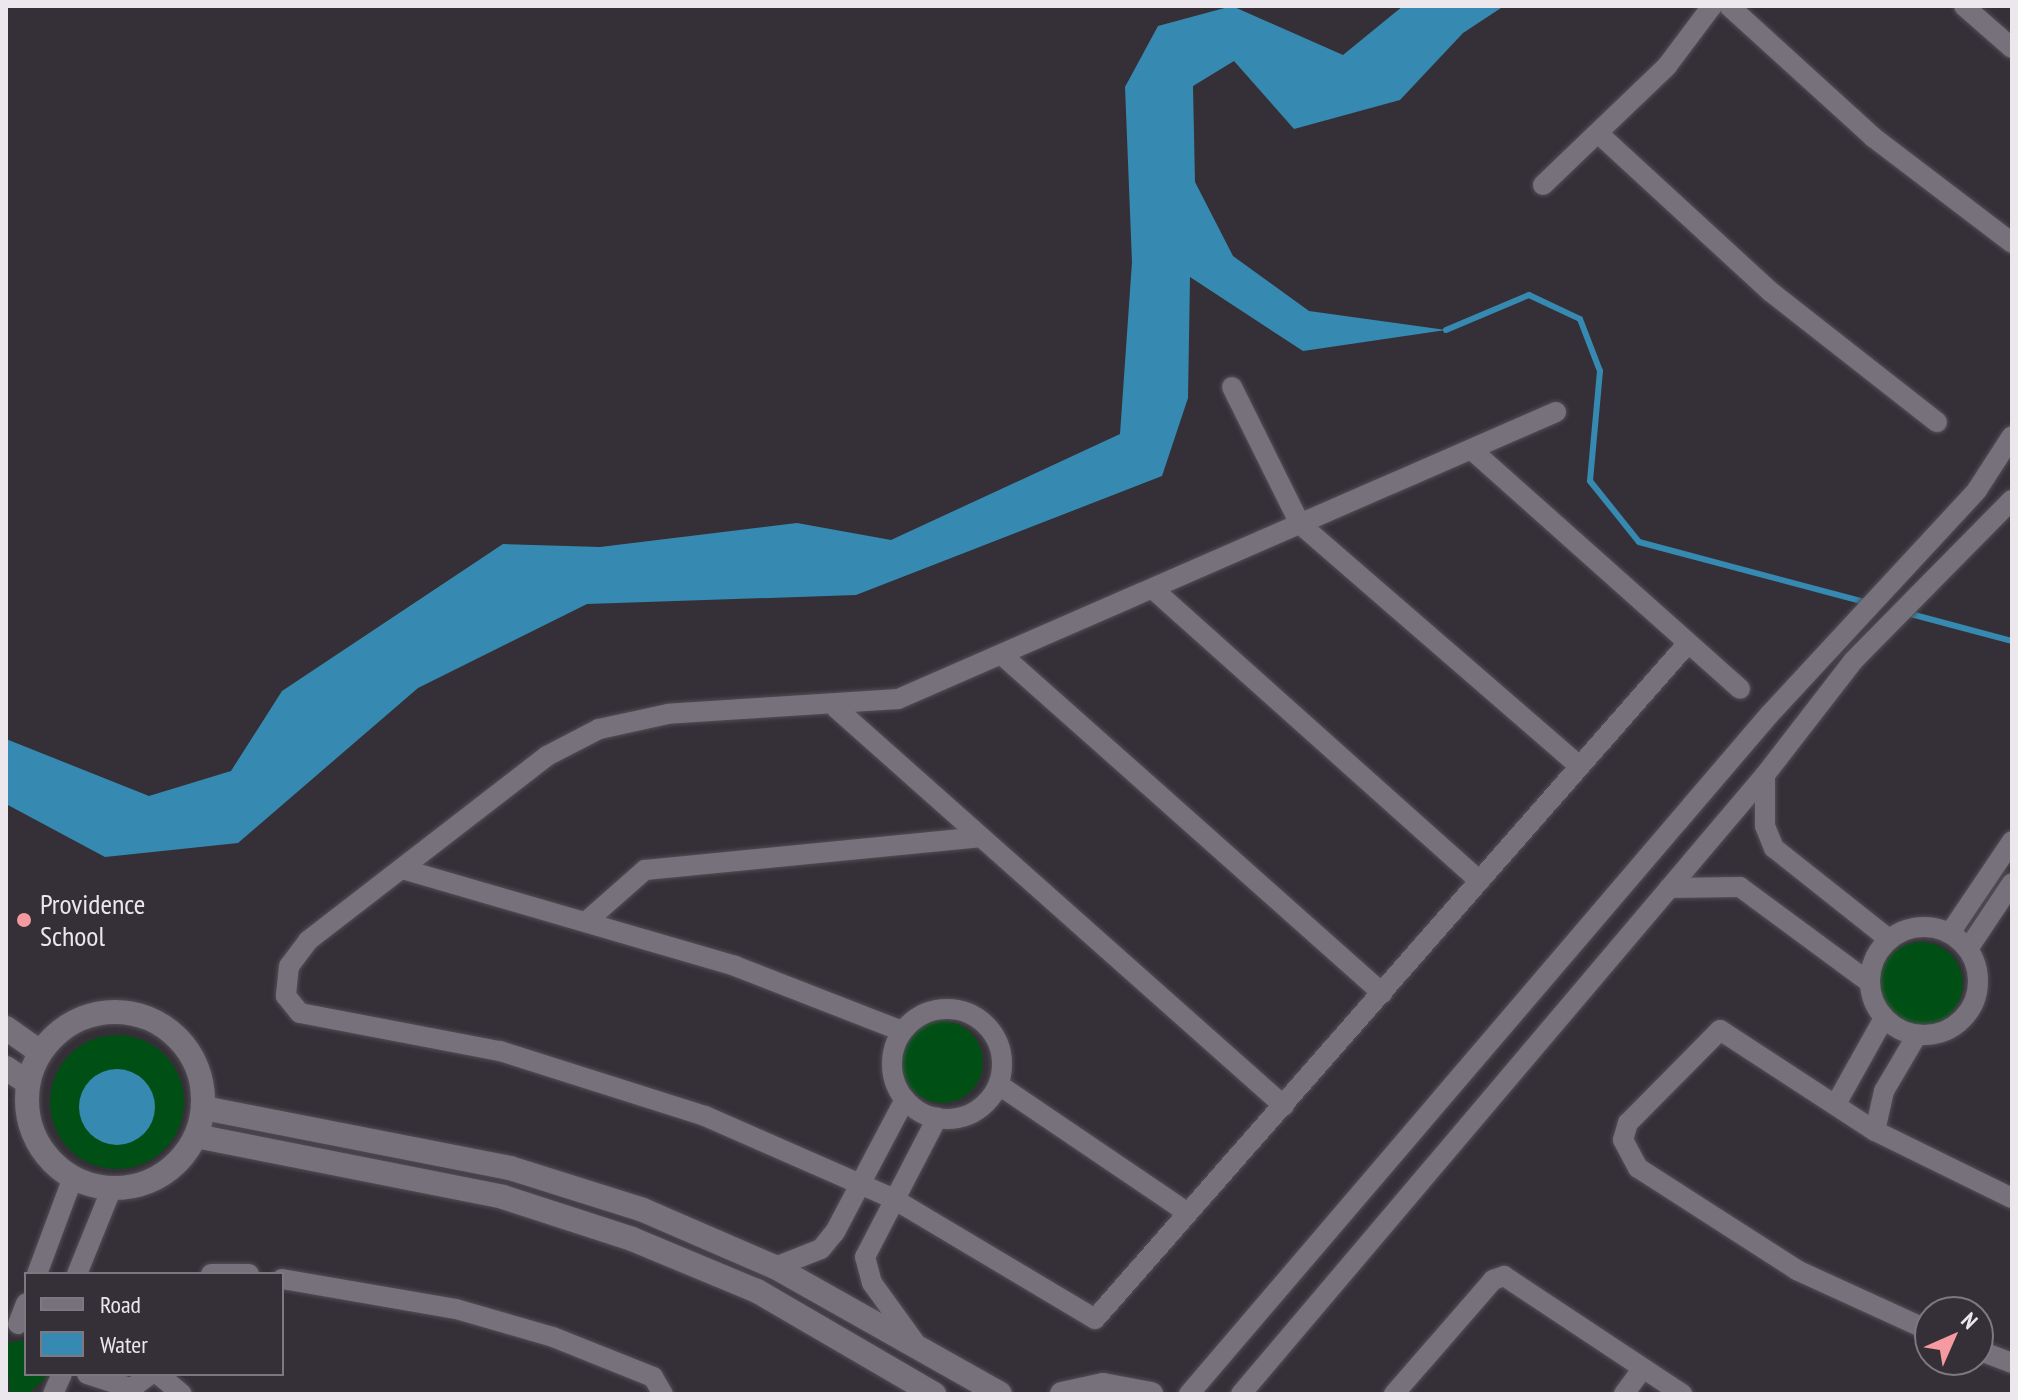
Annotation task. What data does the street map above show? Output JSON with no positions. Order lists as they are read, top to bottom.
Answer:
{
  "places": ["Providence School"],
  "legend": ["Road", "Water"],
  "north": "top right"
}
